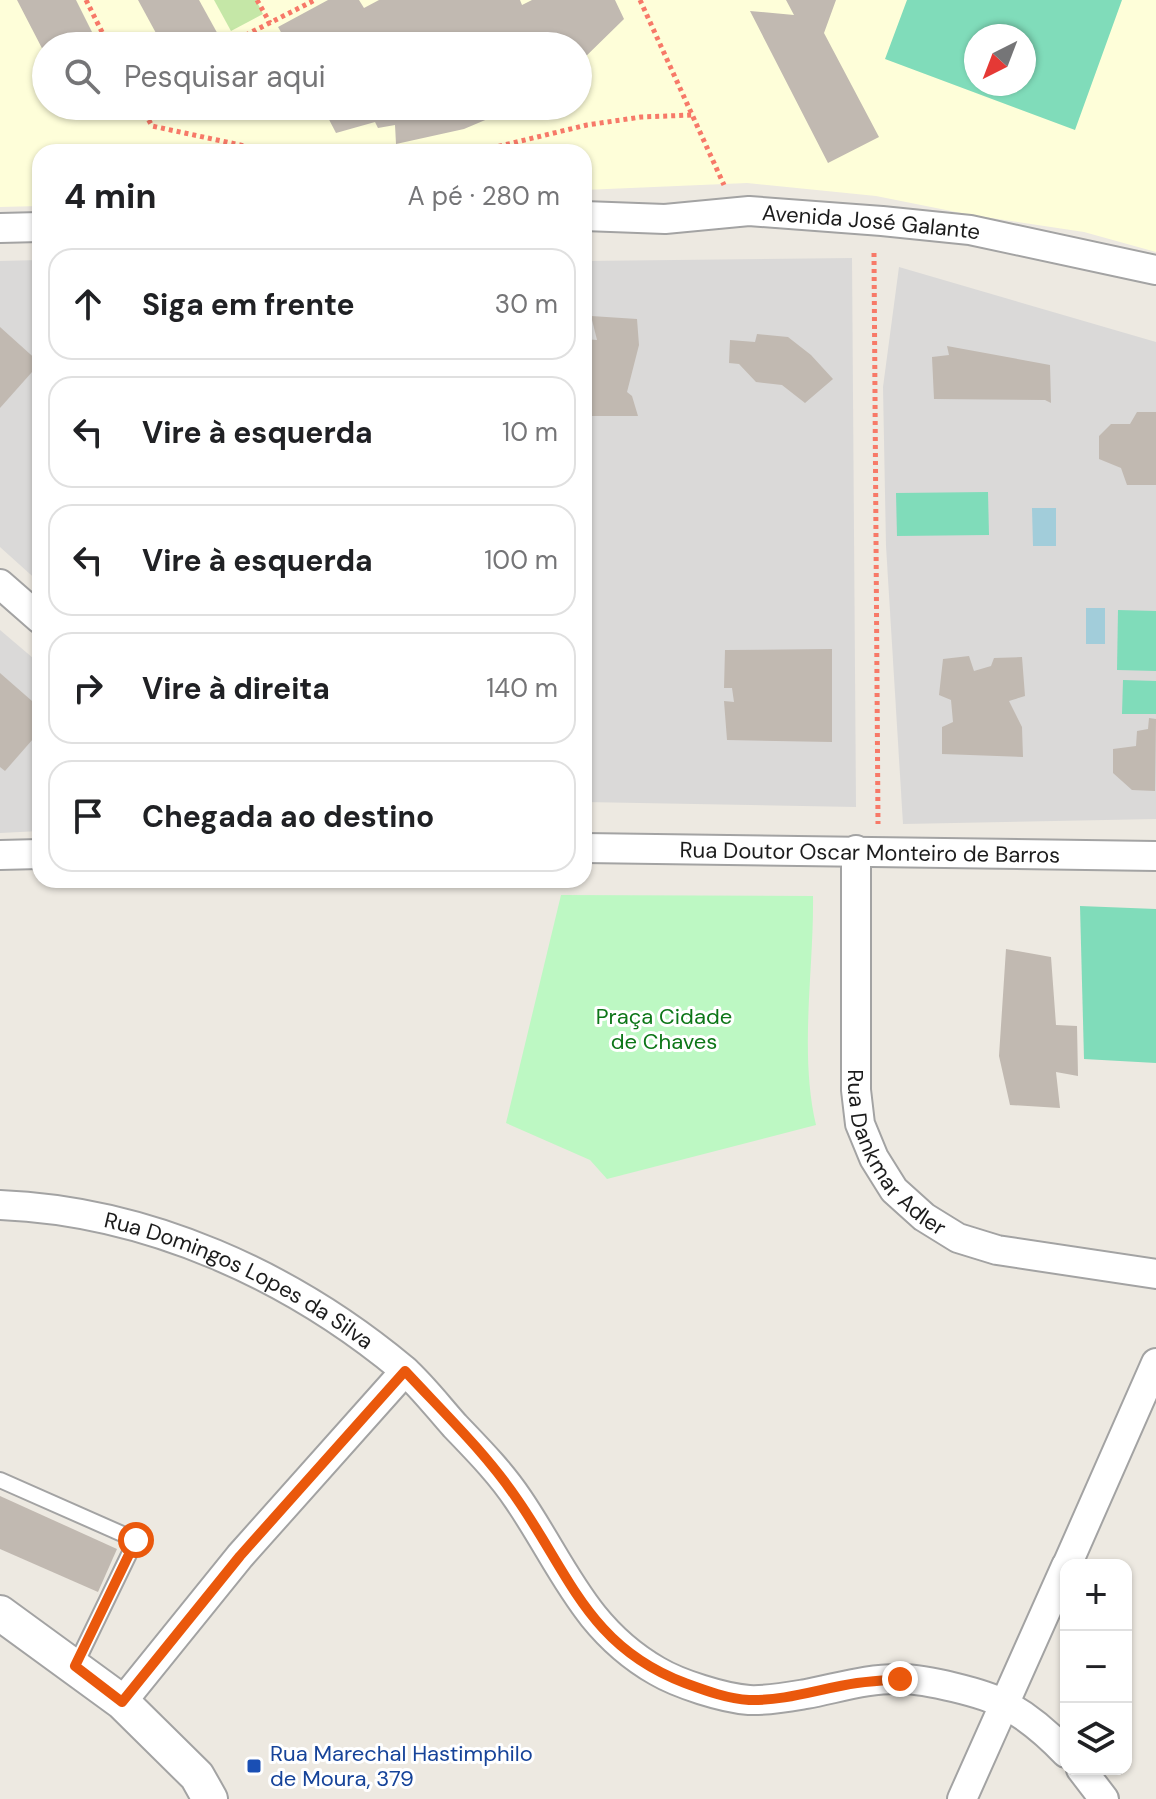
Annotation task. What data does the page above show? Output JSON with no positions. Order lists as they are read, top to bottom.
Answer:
{
  "streets": {
    "street": [
      "Avenida José Galante",
      "Rua Doutor Oscar Monteiro de Barros",
      "Rua Dankmar Adler",
      "Rua Domingos Lopes da Silva"
    ]
  },
  "crossings": [
    ["Rua Doutor Oscar Monteiro de Barros", "Rua Dankmar Adler"]
  ],
  "parks": ["Praça Cidade de Chaves"],
  "places": {
    "transit": ["Rua Marechal Hastimphilo de Moura, 379"]
  },
  "north": "bottom left",
  "page": {
    "search": "Pesquisar aqui",
    "heading": ["4 min", "A pé · 280 m"],
    "list": [
      ["Siga em frente", "30 m"],
      ["Vire à esquerda", "10 m"],
      ["Vire à esquerda", "100 m"],
      ["Vire à direita", "140 m"],
      "Chegada ao destino"
    ],
    "map_buttons": ["+", "−"]
  }
}
